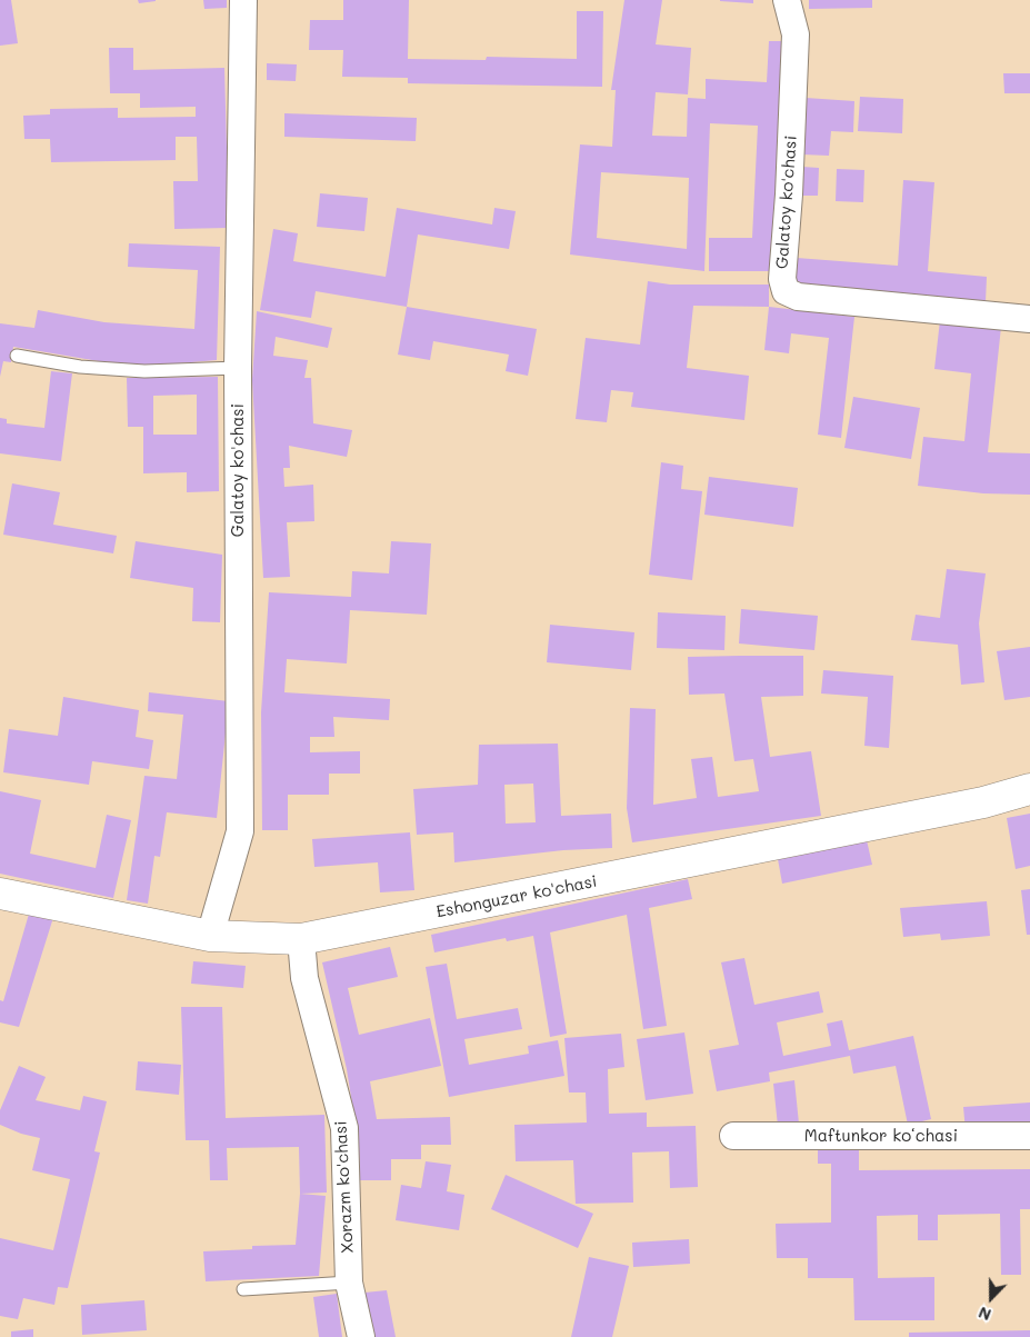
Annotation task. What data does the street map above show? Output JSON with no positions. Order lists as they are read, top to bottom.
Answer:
{
  "streets": {
    "street": [
      "Galatoy ko'chasi",
      "Eshonguzar ko'chasi",
      "Maftunkor koʻchasi",
      "Xorazm ko'chasi"
    ]
  },
  "crossings": [
    ["Galatoy ko'chasi", "Eshonguzar ko'chasi"],
    ["Eshonguzar ko'chasi", "Xorazm ko'chasi"]
  ],
  "north": "bottom"
}
